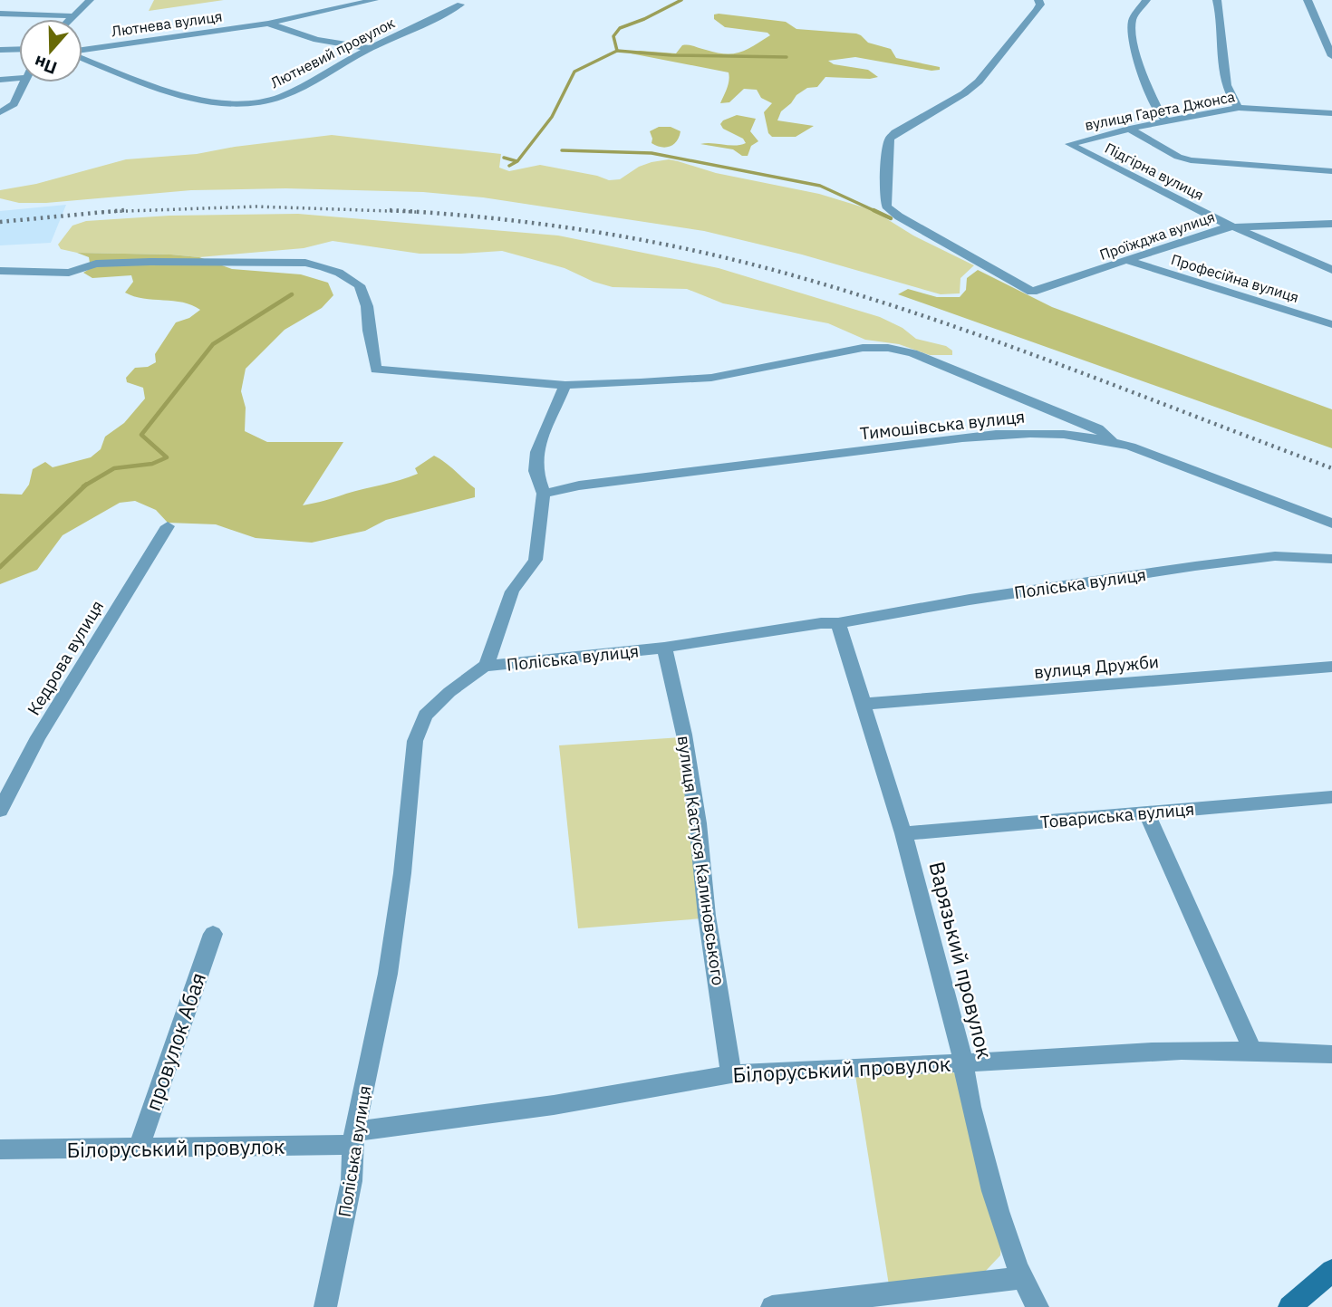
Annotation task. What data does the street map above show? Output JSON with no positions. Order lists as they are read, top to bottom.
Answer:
{
  "streets": {
    "street": [
      "Лютнева вулиця",
      "Лютневий провулок",
      "вулиця Гарета Джонса",
      "Підгірна вулиця",
      "Проїжджа вулиця",
      "Професійна вулиця",
      "Тимошівська вулиця",
      "Поліська вулиця",
      "Кедрова вулиця",
      "вулиця Дружби",
      "Товариська вулиця",
      "вулиця Кастуся Калиновського",
      "Варязький провулок",
      "провулок Абая",
      "Білоруський провулок"
    ]
  },
  "crossings": [
    ["Лютнева вулиця", "Лютневий провулок"],
    ["вулиця Гарета Джонса", "Підгірна вулиця"],
    ["Підгірна вулиця", "Проїжджа вулиця"],
    ["Проїжджа вулиця", "Професійна вулиця"],
    ["Поліська вулиця", "вулиця Кастуся Калиновського"],
    ["Поліська вулиця", "Варязький провулок"],
    ["Поліська вулиця", "Білоруський провулок"],
    ["вулиця Дружби", "Варязький провулок"],
    ["Товариська вулиця", "Варязький провулок"],
    ["вулиця Кастуся Калиновського", "Білоруський провулок"],
    ["Варязький провулок", "Білоруський провулок"],
    ["провулок Абая", "Білоруський провулок"]
  ],
  "north": "bottom"
}
